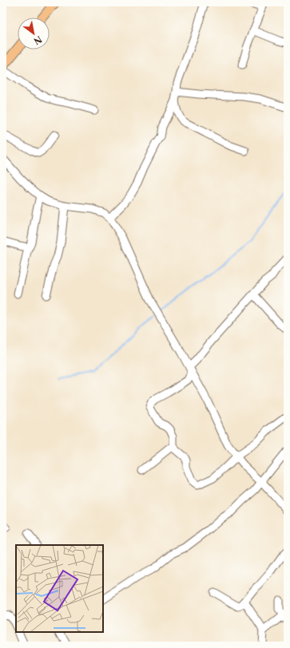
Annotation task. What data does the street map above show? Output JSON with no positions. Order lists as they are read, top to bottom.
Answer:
{
  "north": "bottom right"
}
